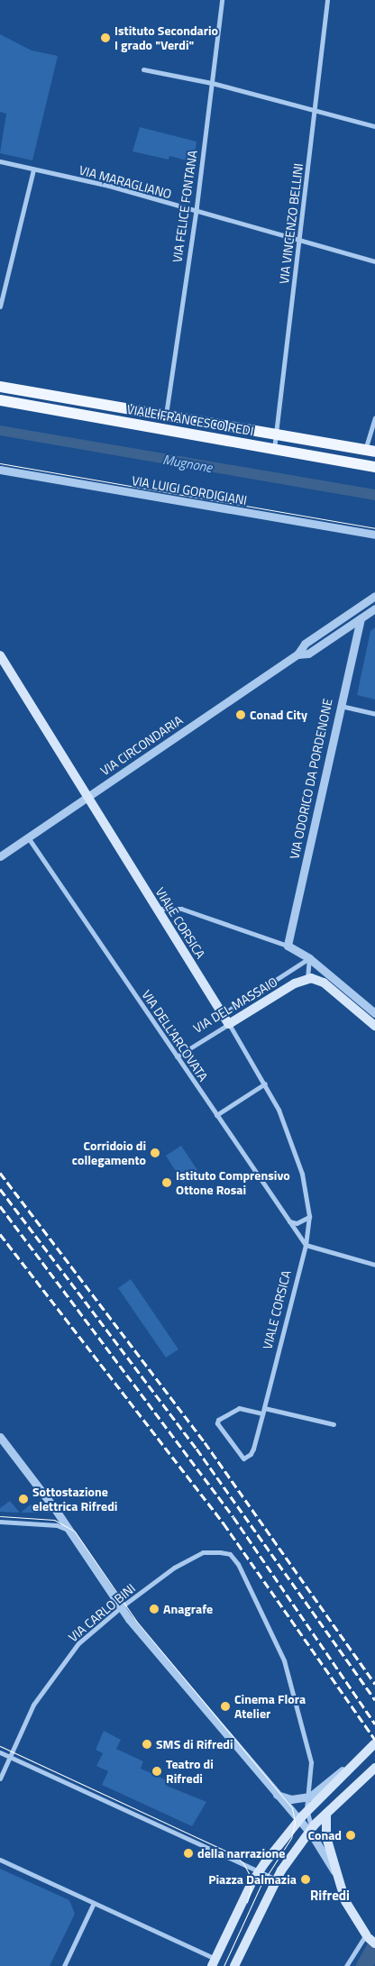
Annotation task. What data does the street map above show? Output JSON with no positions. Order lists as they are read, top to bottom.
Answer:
{
  "streets": {
    "main road": ["VIALE FRANCESCO REDI", "VIALE CORSICA", "VIA DEL MASSAIO"],
    "street": [
      "VIA MARAGLIANO",
      "VIA FELICE FONTANA",
      "VIA VINCENZO BELLINI",
      "VIA LUIGI GORDIGIANI",
      "VIA CIRCONDARIA",
      "VIA ODORICO DA PORDENONE",
      "VIA DELL'ARCOVATA",
      "VIA CARLO BINI"
    ]
  },
  "crossings": [
    ["VIA MARAGLIANO", "VIA FELICE FONTANA"],
    ["VIA MARAGLIANO", "VIA VINCENZO BELLINI"],
    ["VIA FELICE FONTANA", "VIALE FRANCESCO REDI"],
    ["VIA VINCENZO BELLINI", "VIALE FRANCESCO REDI"],
    ["VIA CIRCONDARIA", "VIA ODORICO DA PORDENONE"],
    ["VIA CIRCONDARIA", "VIALE CORSICA"],
    ["VIA CIRCONDARIA", "VIA DELL'ARCOVATA"],
    ["VIALE CORSICA", "VIA DEL MASSAIO"],
    ["VIALE CORSICA", "VIA DELL'ARCOVATA"],
    ["VIA DEL MASSAIO", "VIA DELL'ARCOVATA"]
  ],
  "districts": ["Rifredi"],
  "water": ["Mugnone"],
  "places": [
    "Istituto Secondario I grado \"Verdi\"",
    "Conad City",
    "Corridoio di collegamento",
    "Istituto Comprensivo Ottone Rosai",
    "Sottostazione elettrica Rifredi",
    "Anagrafe",
    "Cinema Flora Atelier",
    "SMS di Rifredi",
    "Teatro di Rifredi",
    "Conad",
    "della narrazione",
    "Piazza Dalmazia"
  ]
}
